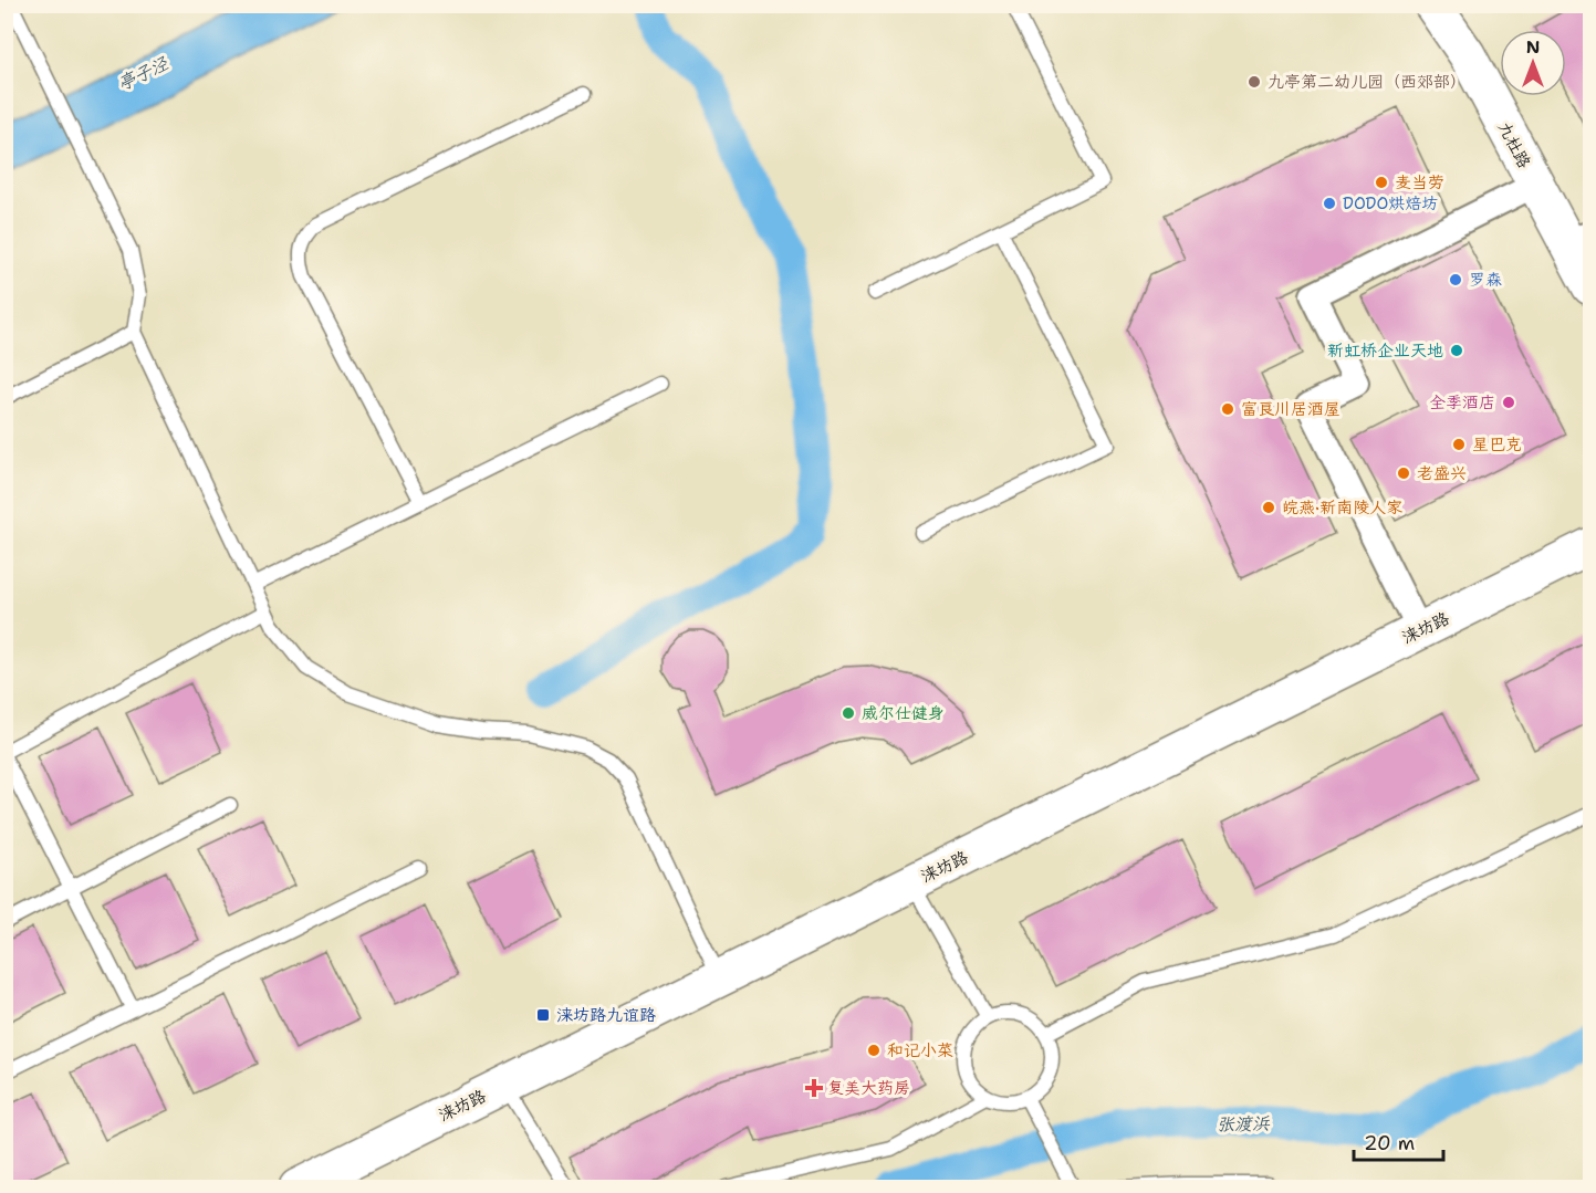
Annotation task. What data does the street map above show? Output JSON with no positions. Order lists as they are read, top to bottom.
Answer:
{
  "streets": {
    "street": ["九杜路", "涞坊路"]
  },
  "water": ["亭子泾", "张渡浜"],
  "places": {
    "other": [
      "九亭第二幼儿园（西郊部）",
      "麦当劳",
      "DODO烘焙坊",
      "罗森",
      "新虹桥企业天地",
      "全季酒店",
      "富良川居酒屋",
      "星巴克",
      "老盛兴",
      "皖燕·新南陵人家",
      "威尔仕健身",
      "和记小菜"
    ],
    "transit": ["涞坊路九谊路"],
    "health": ["复美大药房"]
  },
  "scale_bar": "20 m",
  "north": "top"
}
